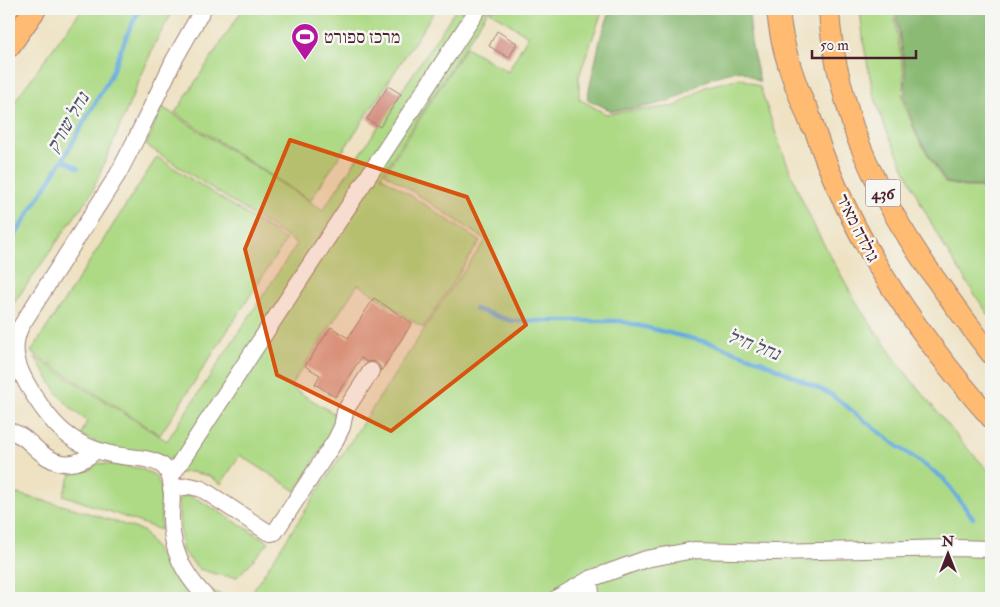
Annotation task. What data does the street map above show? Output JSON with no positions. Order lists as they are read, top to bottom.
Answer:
{
  "streets": {
    "main road": ["436", "גולדה מאיר"]
  },
  "water": ["נחל שורק", "נחל חיל"],
  "places": {
    "sports": ["מרכז ספורט"]
  },
  "scale_bar": "50 m",
  "north": "top"
}
